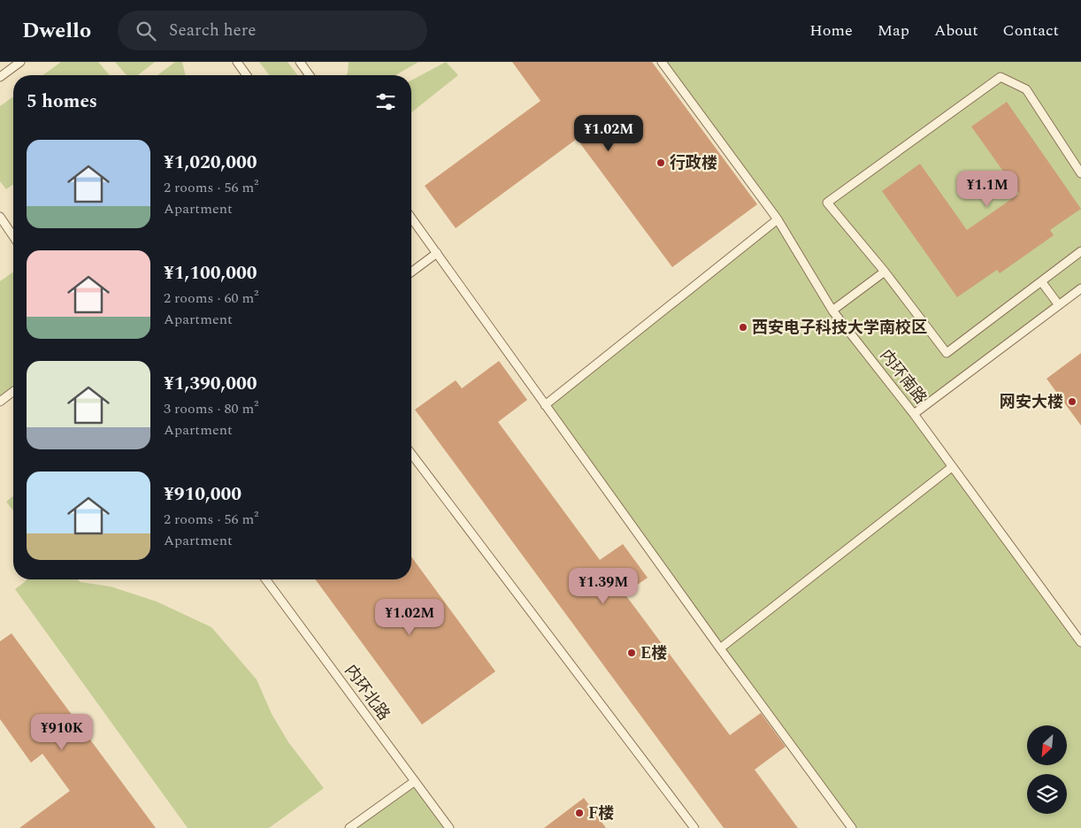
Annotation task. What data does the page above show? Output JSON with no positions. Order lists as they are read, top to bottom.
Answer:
{
  "streets": {
    "lane": ["内环南路", "内环北路"]
  },
  "places": [
    "行政楼",
    "西安电子科技大学南校区",
    "网安大楼",
    "E楼",
    "F楼"
  ],
  "north": "bottom left",
  "page": {
    "header": "Dwello",
    "search": "Search here",
    "nav": [
      "Home",
      "Map",
      "About",
      "Contact"
    ],
    "heading": "5 homes",
    "price": [
      "¥1.02M",
      "¥1.1M",
      "¥1.39M",
      "¥1.02M",
      "¥910K"
    ],
    "list": [
      {
        "name": "¥1,020,000",
        "note": "2 rooms · 56 m² · Apartment"
      },
      {
        "name": "¥1,100,000",
        "note": "2 rooms · 60 m² · Apartment"
      },
      {
        "name": "¥1,390,000",
        "note": "3 rooms · 80 m² · Apartment"
      },
      {
        "name": "¥910,000",
        "note": "2 rooms · 56 m² · Apartment"
      }
    ]
  }
}
